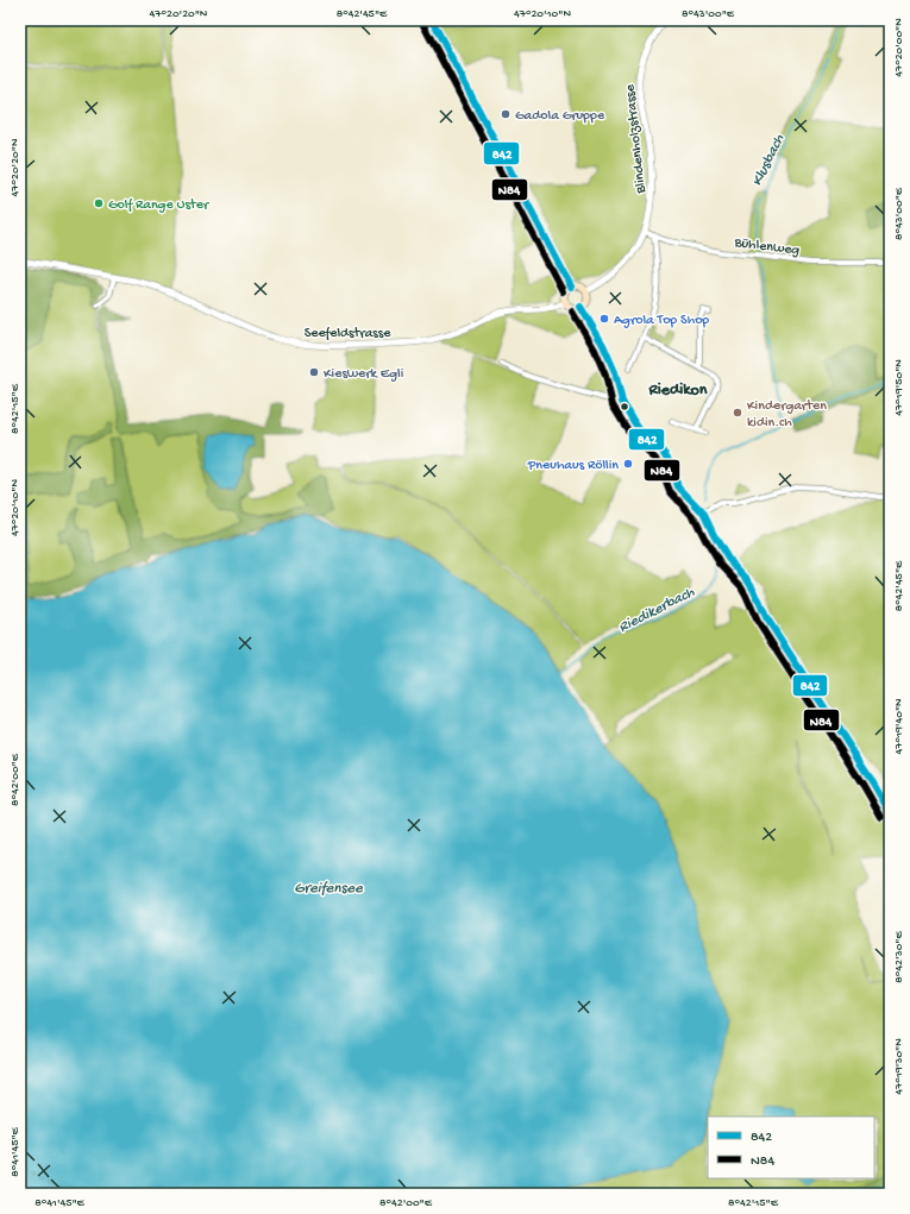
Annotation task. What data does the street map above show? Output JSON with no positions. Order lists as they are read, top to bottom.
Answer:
{
  "streets": {
    "street": ["Blindenholzstrasse", "Bühlenweg", "Seefeldstrasse"]
  },
  "crossings": [
    ["Blindenholzstrasse", "Bühlenweg"],
    ["Blindenholzstrasse", "Seefeldstrasse"]
  ],
  "districts": ["Riedikon"],
  "water": ["Klusbach", "Riedikerbach", "Greifensee"],
  "places": [
    "Gadola Gruppe",
    "Golf Range Uster",
    "Agrola Top Shop",
    "Kieswerk Egli",
    "Kindergarten kidin.ch",
    "Pneuhaus Röllin"
  ],
  "lines": ["transit line 842", "transit line N84"],
  "legend": ["842", "N84"],
  "coordinates": [
    "47°20'20\"N",
    "8°42'45\"E",
    "47°20'10\"N",
    "8°43'00\"E",
    "47°20'00\"N",
    "47°19'50\"N",
    "8°42'15\"E",
    "47°19'40\"N",
    "8°42'00\"E",
    "8°42'30\"E",
    "47°19'30\"N",
    "8°41'45\"E"
  ]
}
